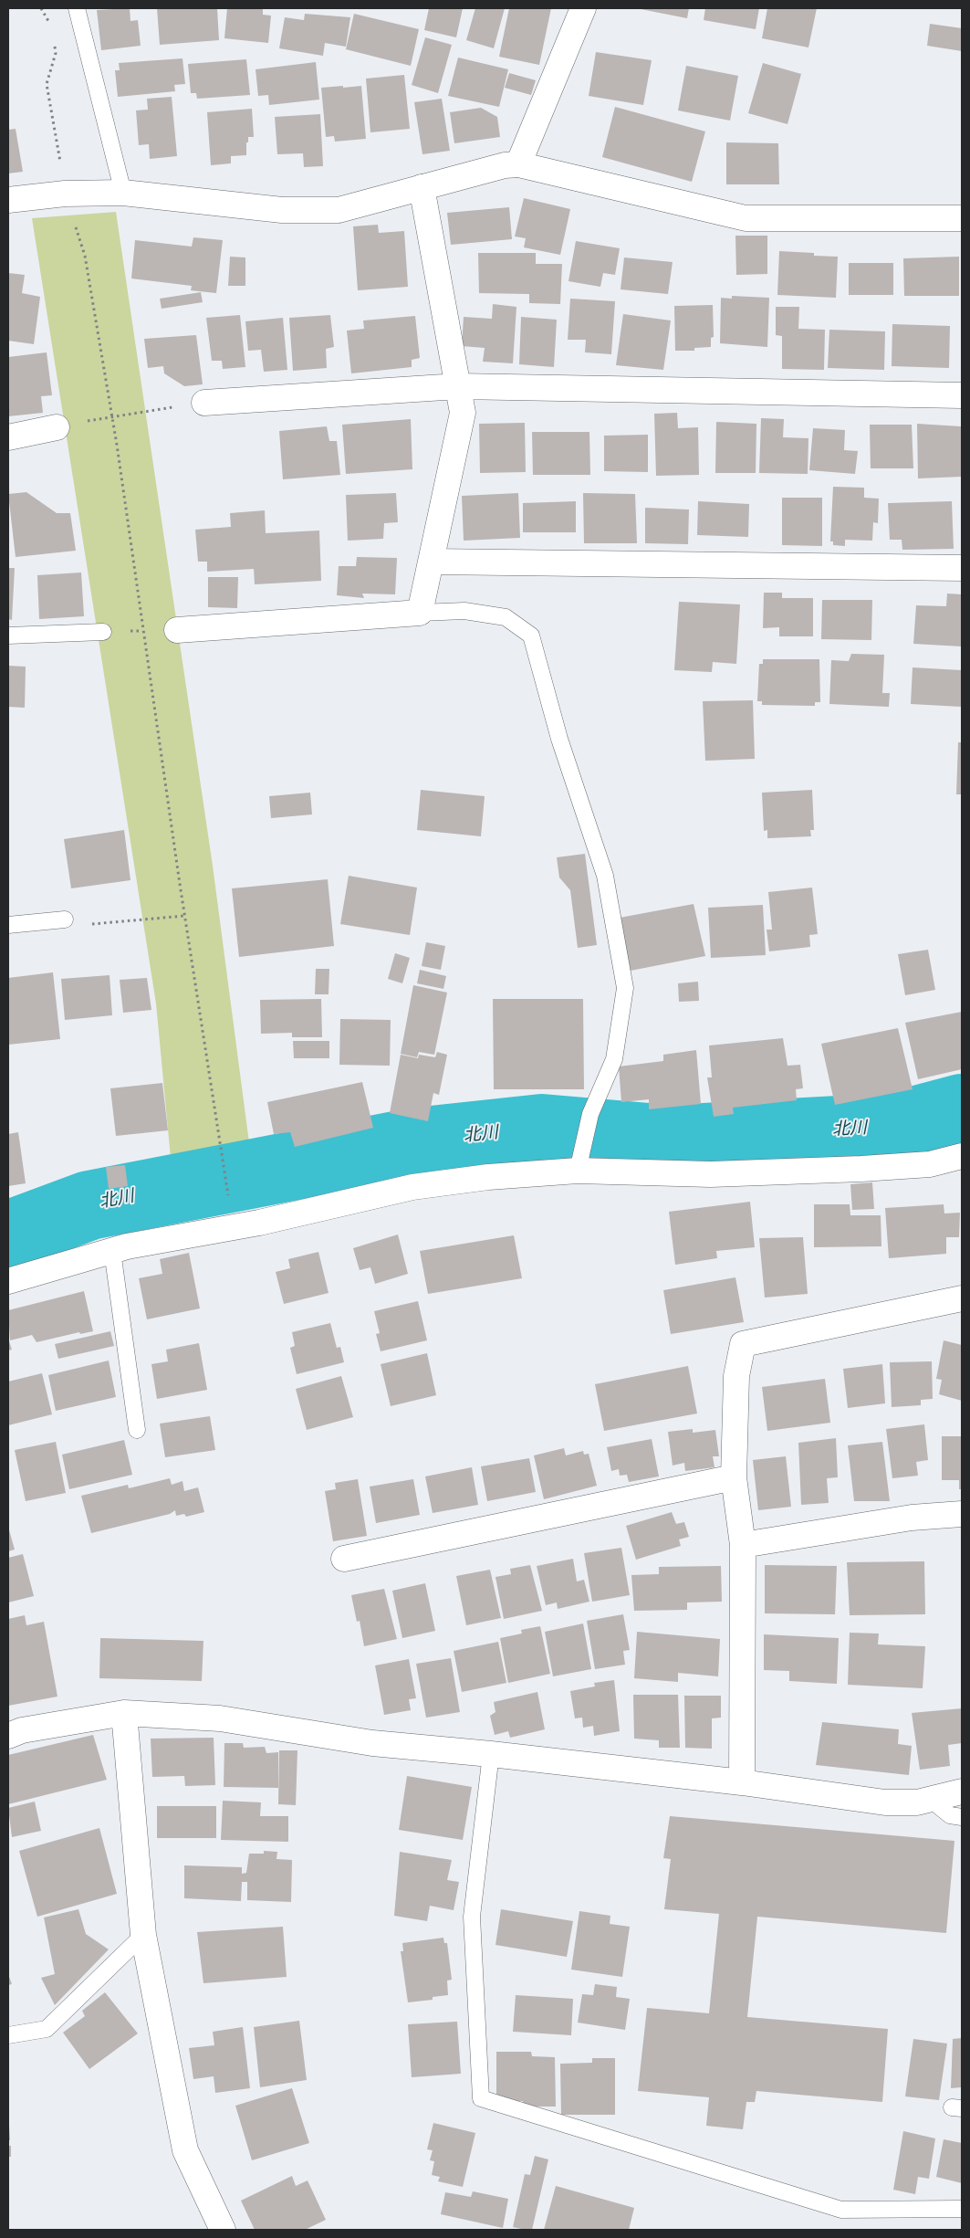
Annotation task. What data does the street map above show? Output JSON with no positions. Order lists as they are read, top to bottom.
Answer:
{
  "water": ["北川"]
}
